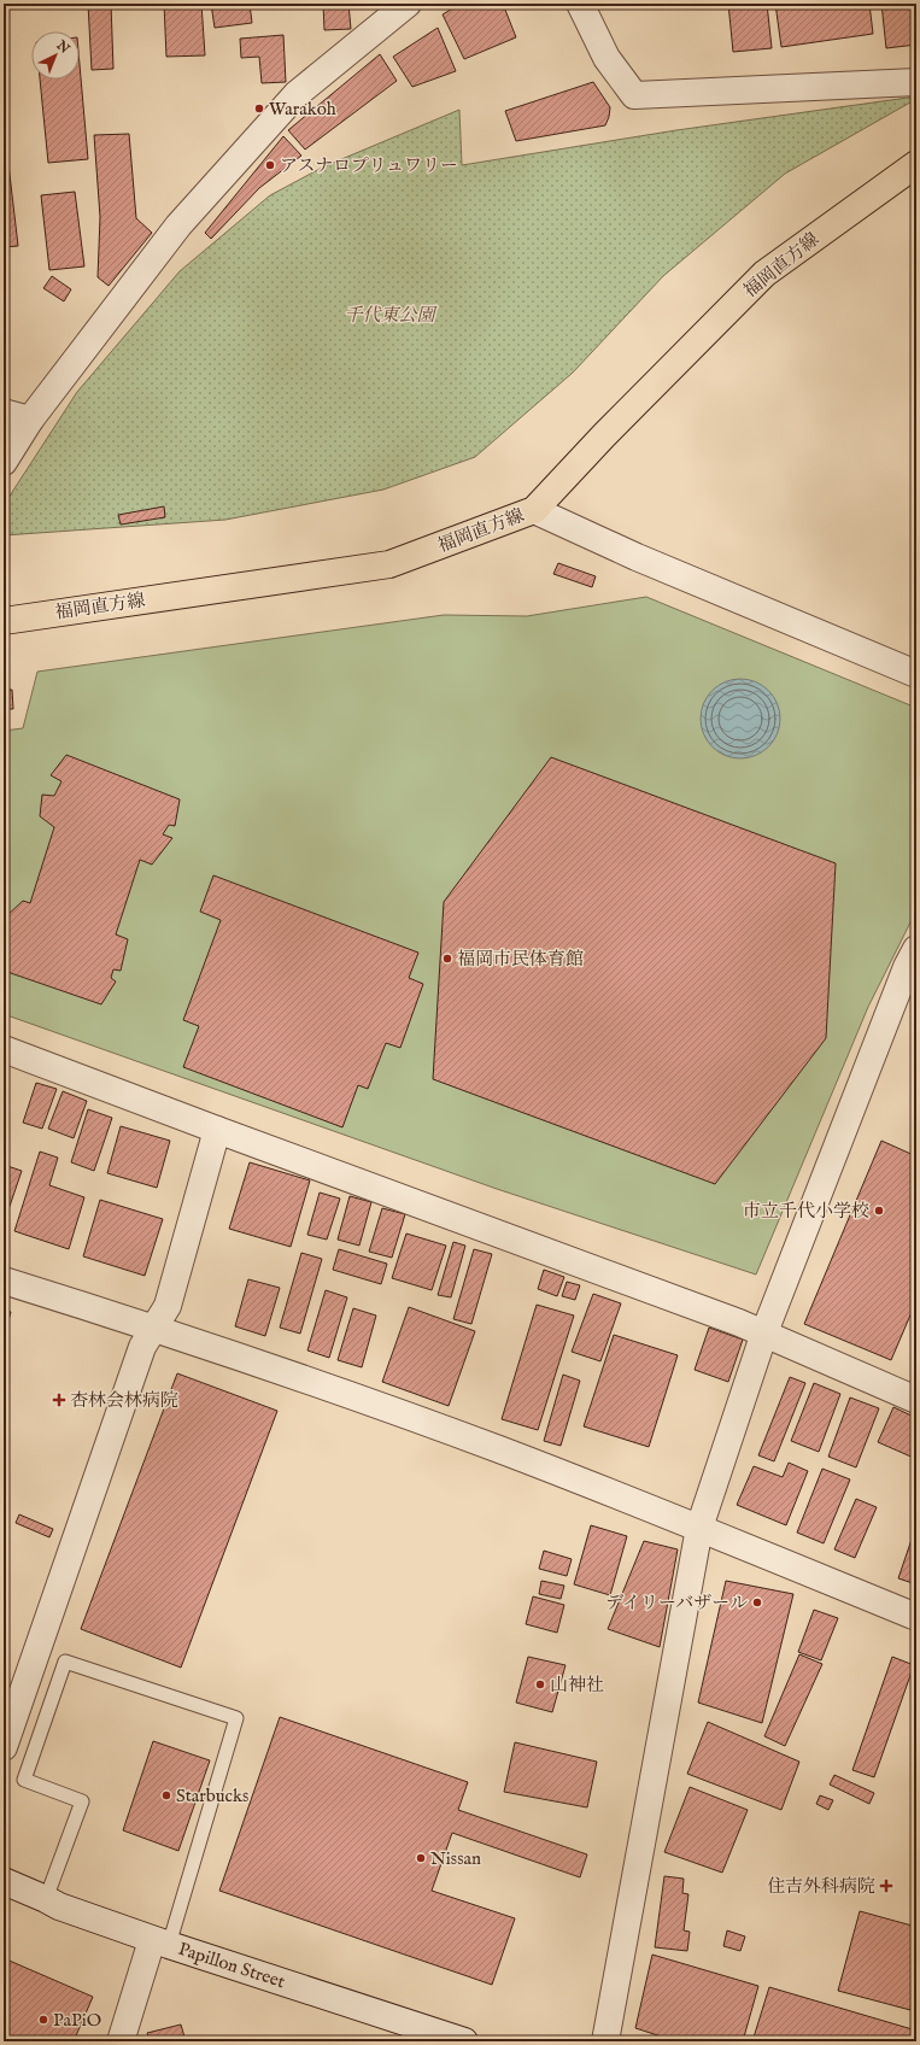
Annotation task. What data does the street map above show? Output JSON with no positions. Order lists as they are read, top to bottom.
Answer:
{
  "streets": {
    "main road": ["福岡直方線"],
    "street": ["Papillon Street"]
  },
  "parks": ["千代東公園"],
  "places": {
    "other": [
      "Warakoh",
      "アスナロプリュワリー",
      "福岡市民体育館",
      "市立千代小学校",
      "デイリーバザール",
      "山神社",
      "Starbucks",
      "Nissan",
      "PaPiO"
    ],
    "health": ["杏林会林病院", "住吉外科病院"]
  },
  "north": "top right"
}
